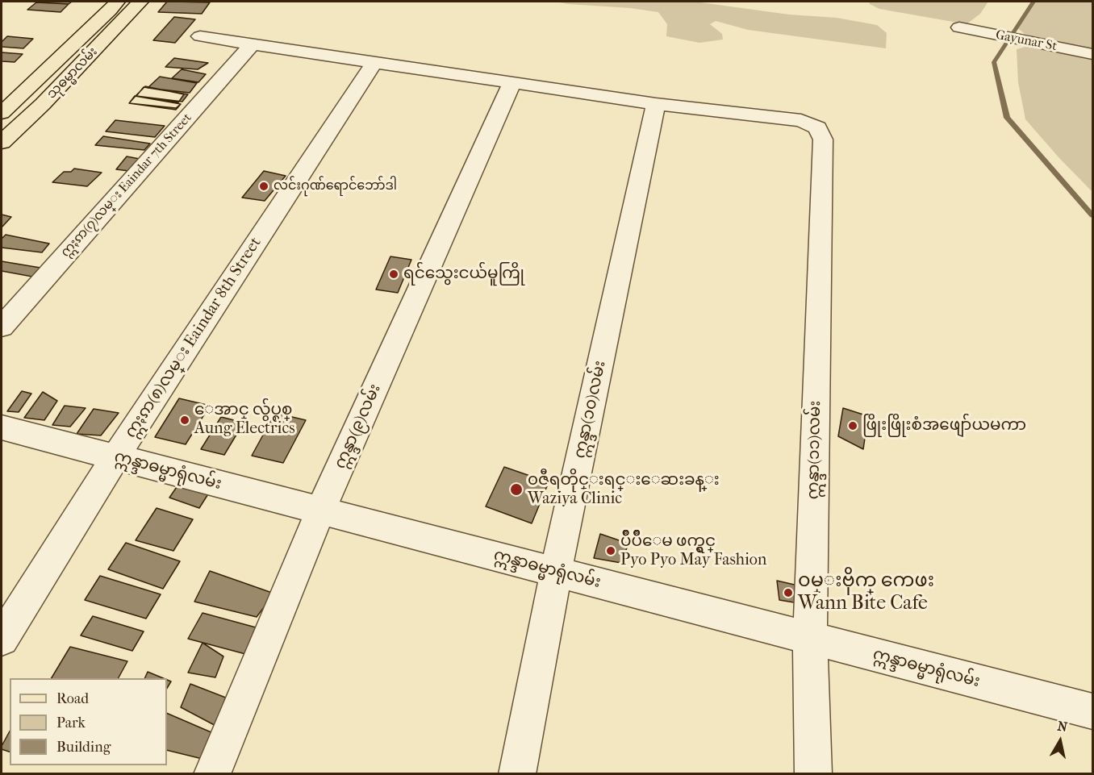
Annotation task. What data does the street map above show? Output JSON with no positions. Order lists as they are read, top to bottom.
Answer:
{
  "streets": {
    "main road": ["သုဓမ္မာလမ်း"],
    "street": [
      "Gayunar St",
      "ဣႏၵာ(၇)လမ္း Eaindar 7th Street",
      "ဣႏၵာ(၈)လမ္း Eaindar 8th Street",
      "ဣန္ဒာ(၁၀)လမ်း",
      "ဣန္ဒာ(၉)လမ်း",
      "ဣန္ဒာ(၁၁)လမ်း",
      "ဣန္ဒာဓမ္မာရုံလမ်း"
    ]
  },
  "crossings": [
    ["ဣႏၵာ(၈)လမ္း Eaindar 8th Street", "ဣန္ဒာဓမ္မာရုံလမ်း"],
    ["ဣန္ဒာ(၁၀)လမ်း", "ဣန္ဒာ(၁၁)လမ်း"],
    ["ဣန္ဒာ(၁၀)လမ်း", "ဣန္ဒာဓမ္မာရုံလမ်း"],
    ["ဣန္ဒာ(၉)လမ်း", "ဣန္ဒာဓမ္မာရုံလမ်း"],
    ["ဣန္ဒာ(၁၁)လမ်း", "ဣန္ဒာဓမ္မာရုံလမ်း"]
  ],
  "places": [
    "လင်းဂုဏ်ရောင်ဘော်ဒါ",
    "ရင်သွေးငယ်မူကြို",
    "ေအာင္ လ်ွပ္စစ္ Aung Electrics",
    "ဖြိုးဖြိုးစံအဖျော်ယမကာ",
    "၀ဇီရတိုင္းရင္းေဆးခန္း Waziya Clinic",
    "ပ်ိဳပ်ိဳေမ ဖက္ရွင္ Pyo Pyo May Fashion",
    "၀မ္းဗိုက္ ကေဖး Wann Bite Cafe"
  ],
  "legend": ["Road", "Park", "Building"],
  "north": "top"
}
